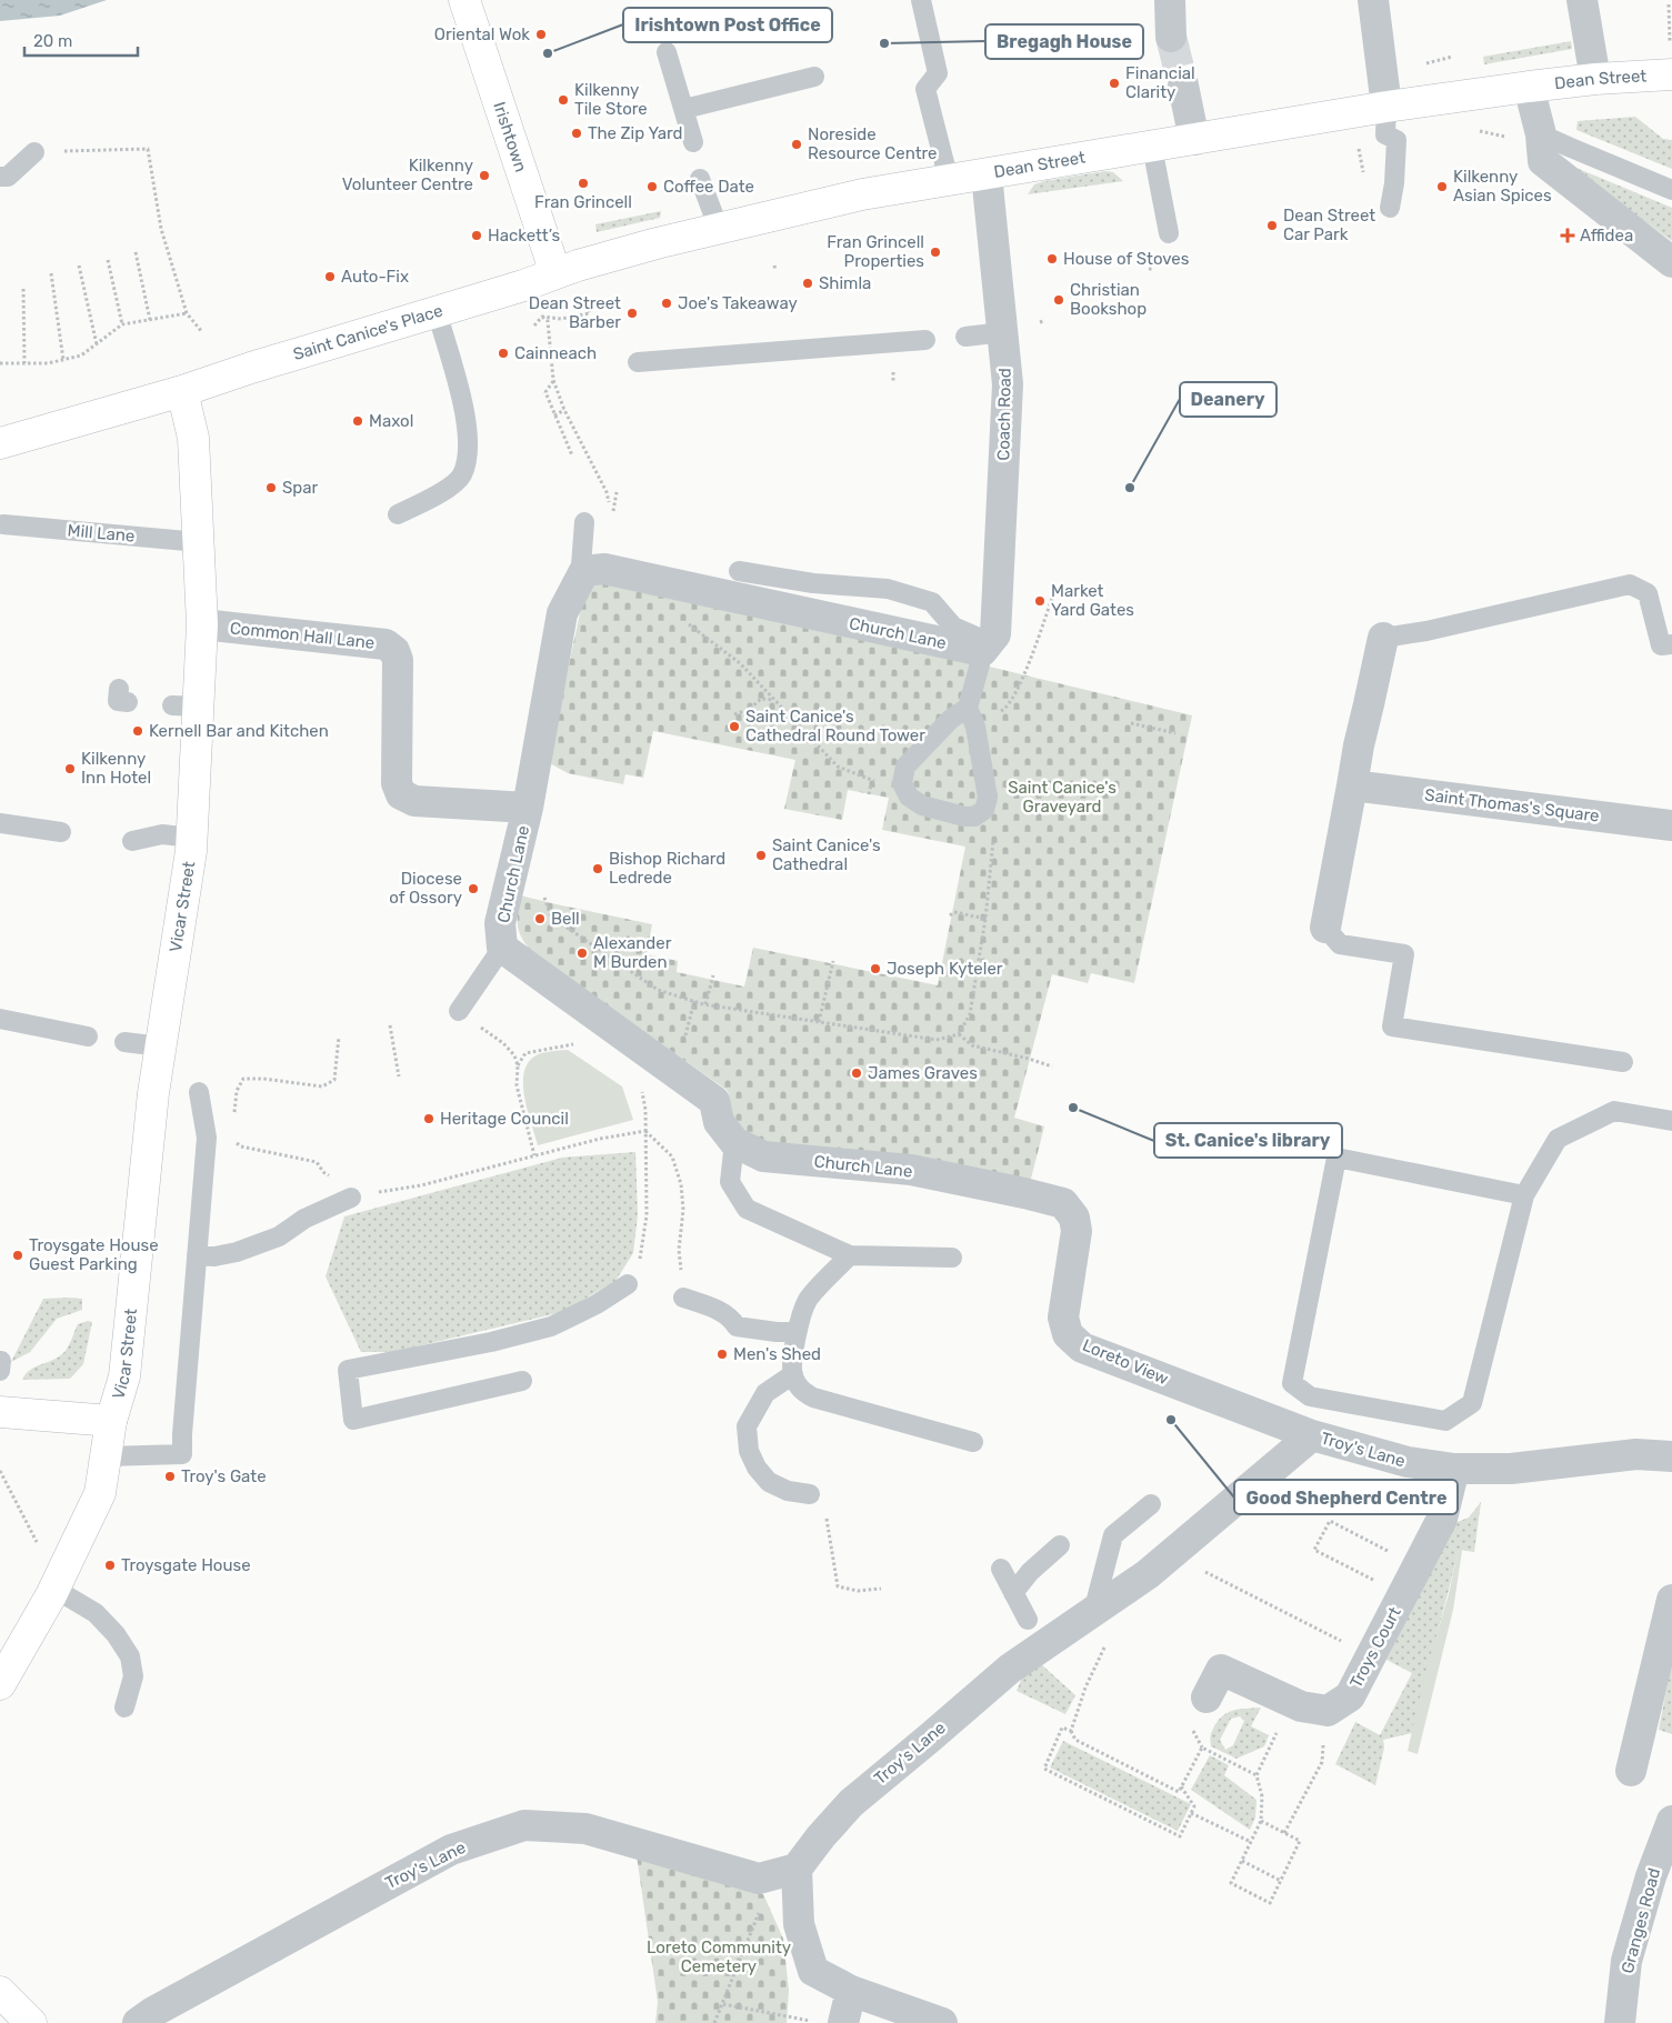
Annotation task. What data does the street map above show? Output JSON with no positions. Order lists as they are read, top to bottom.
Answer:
{
  "streets": {
    "main road": [
      "Dean Street",
      "Irishtown",
      "Saint Canice's Place",
      "Vicar Street"
    ],
    "street": [
      "Coach Road",
      "Church Lane",
      "Common Hall Lane",
      "Saint Thomas's Square",
      "Loreto View",
      "Troy's Lane",
      "Troys Court",
      "Granges Road"
    ],
    "lane": ["Mill Lane"]
  },
  "crossings": [
    ["Dean Street", "Irishtown"],
    ["Dean Street", "Saint Canice's Place"],
    ["Dean Street", "Coach Road"],
    ["Irishtown", "Saint Canice's Place"],
    ["Saint Canice's Place", "Vicar Street"],
    ["Coach Road", "Church Lane"],
    ["Mill Lane", "Vicar Street"],
    ["Church Lane", "Common Hall Lane"],
    ["Church Lane", "Loreto View"],
    ["Common Hall Lane", "Vicar Street"],
    ["Loreto View", "Troy's Lane"],
    ["Troy's Lane", "Troys Court"]
  ],
  "parks": ["Saint Canice's Graveyard", "Loreto Community Cemetery"],
  "places": {
    "other": [
      "Oriental Wok",
      "Bregagh House",
      "Irishtown Post Office",
      "Financial Clarity",
      "Kilkenny Tile Store",
      "The Zip Yard",
      "Noreside Resource Centre",
      "Kilkenny Volunteer Centre",
      "Fran Grincell",
      "Coffee Date",
      "Kilkenny Asian Spices",
      "Dean Street Car Park",
      "Hackett’s",
      "Fran Grincell Properties",
      "House of Stoves",
      "Auto-Fix",
      "Shimla",
      "Christian Bookshop",
      "Joe's Takeaway",
      "Dean Street Barber",
      "Cainneach",
      "Maxol",
      "Spar",
      "Deanery",
      "Market Yard Gates",
      "Saint Canice's Cathedral Round Tower",
      "Kernell Bar and Kitchen",
      "Kilkenny Inn Hotel",
      "Saint Canice's Cathedral",
      "Bishop Richard Ledrede",
      "Diocese of Ossory",
      "Bell",
      "Alexander M Burden",
      "Joseph Kyteler",
      "James Graves",
      "St. Canice's library",
      "Heritage Council",
      "Troysgate House Guest Parking",
      "Men's Shed",
      "Good Shepherd Centre",
      "Troy's Gate",
      "Troysgate House"
    ],
    "health": ["Affidea"]
  },
  "scale_bar": "20 m"
}
